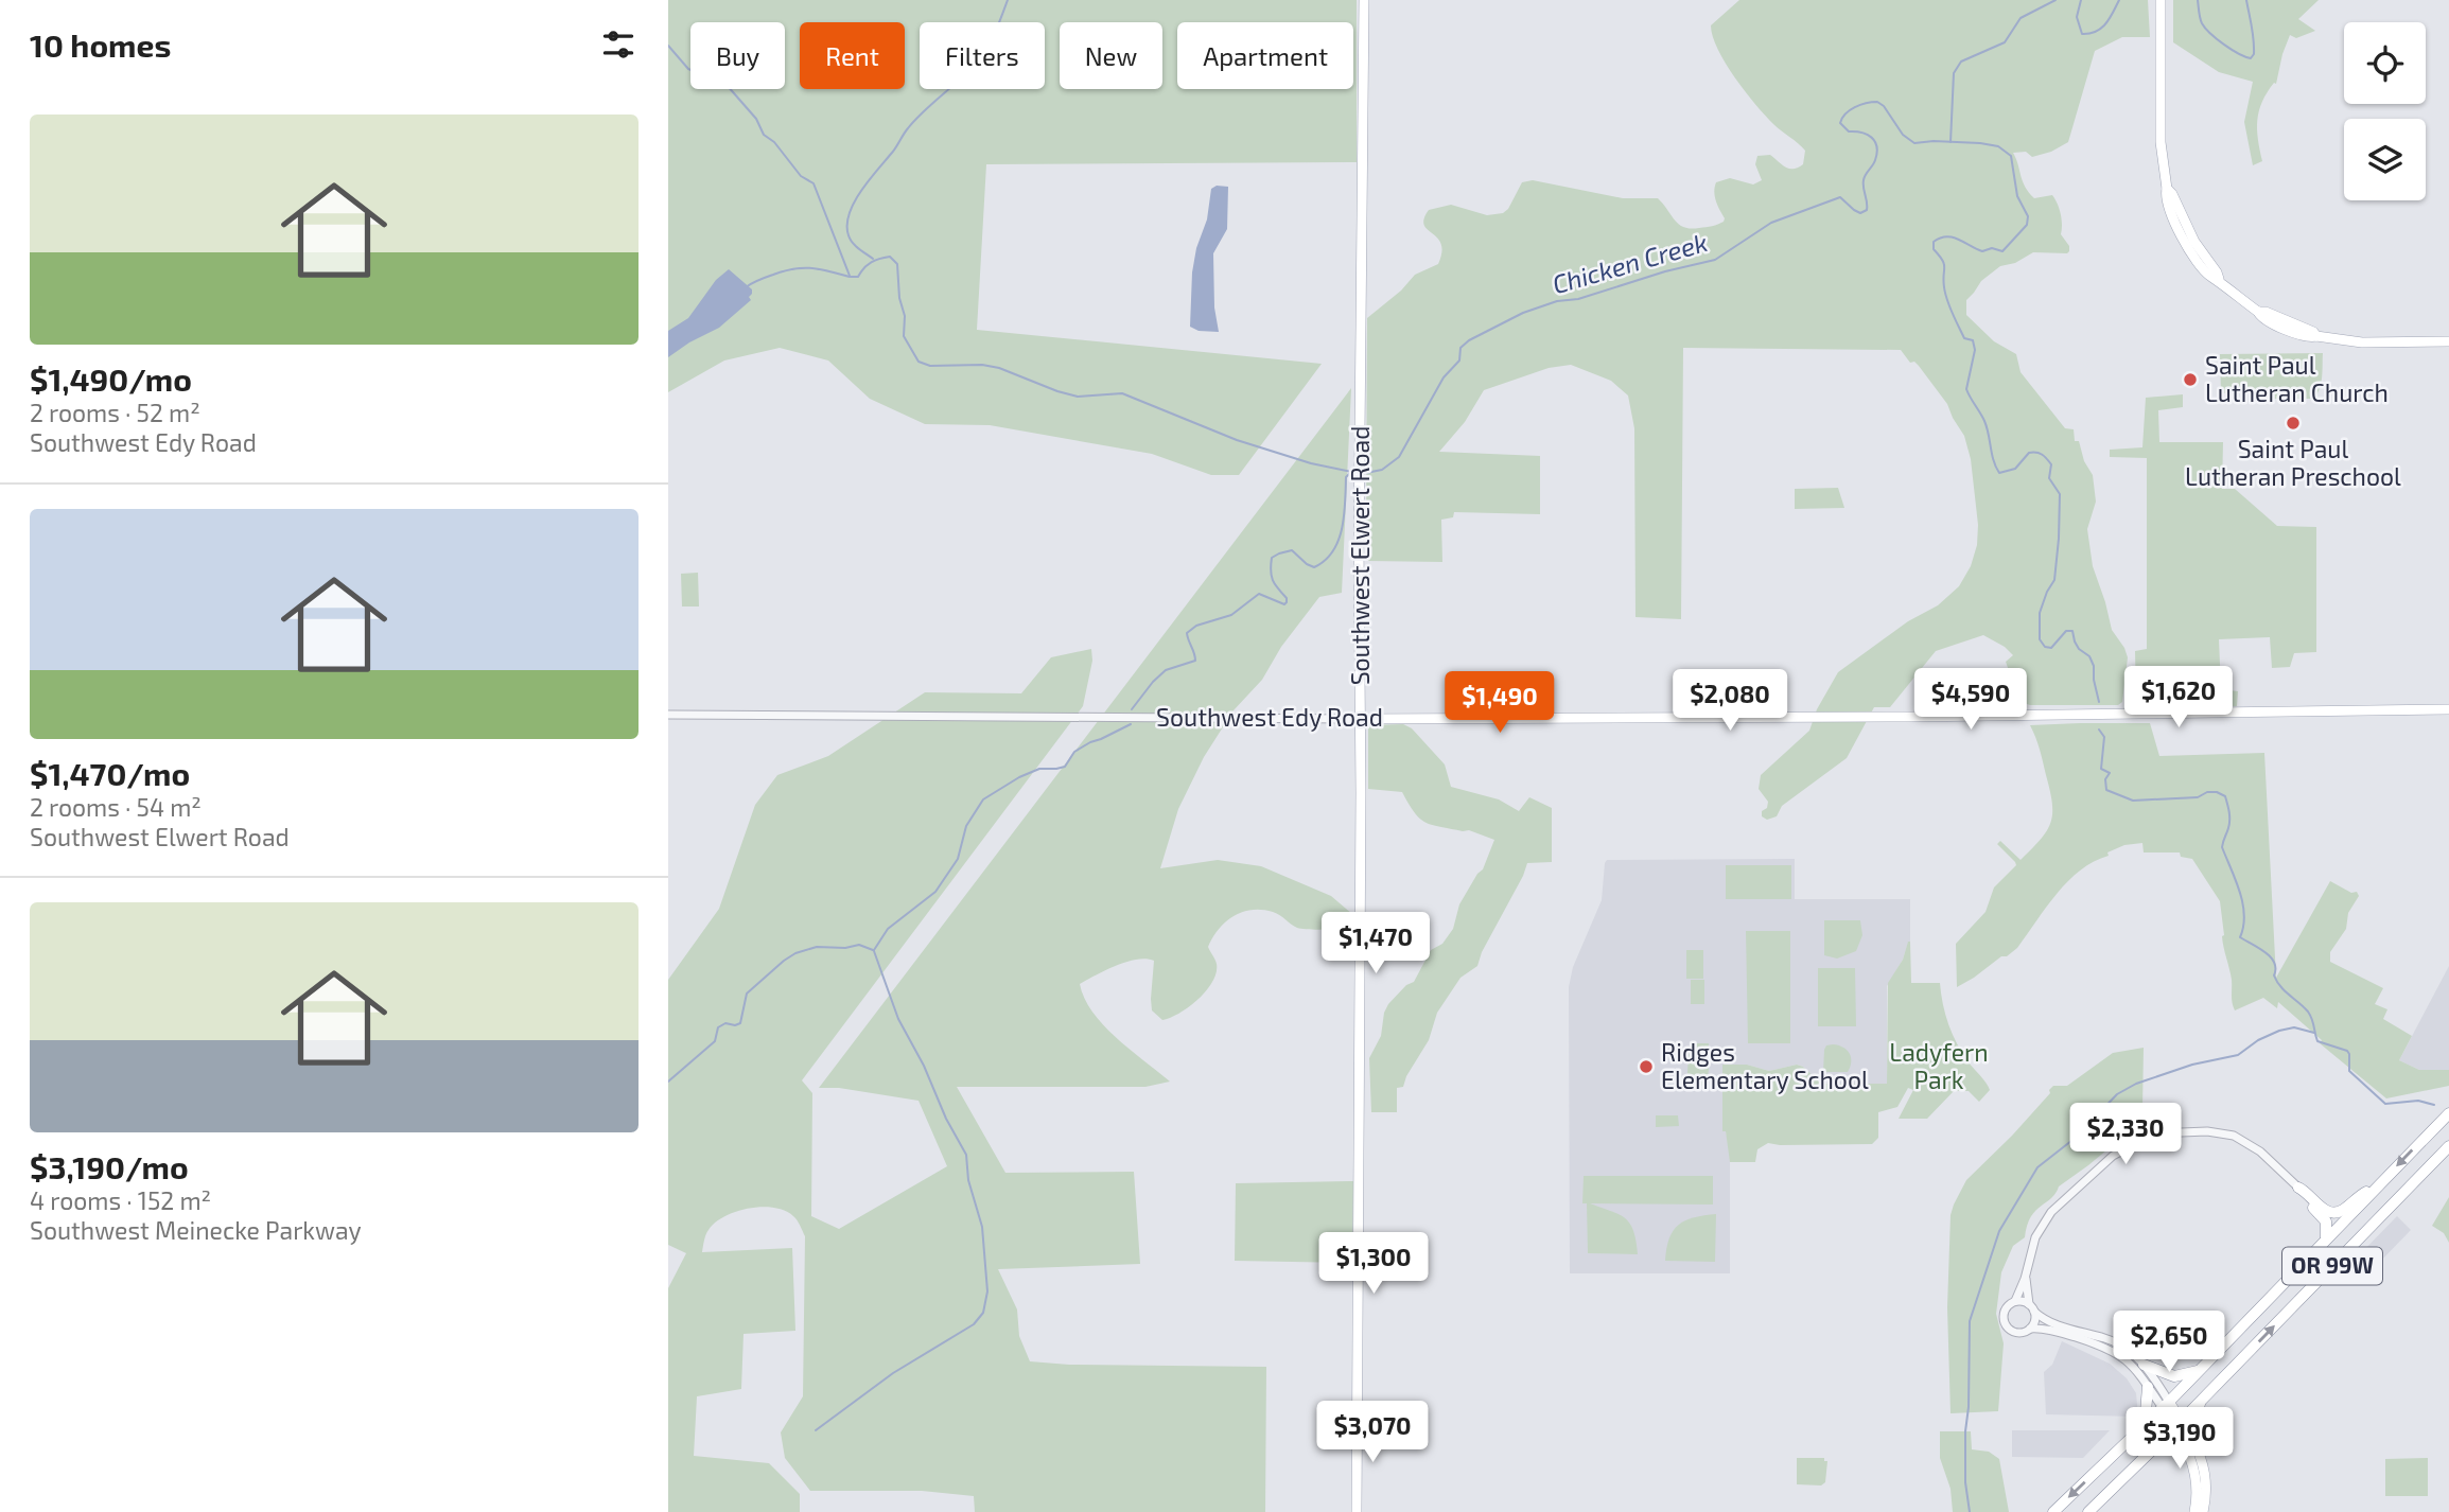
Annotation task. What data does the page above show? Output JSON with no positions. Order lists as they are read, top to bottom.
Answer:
{
  "streets": {
    "highway": ["OR 99W"],
    "main road": ["Southwest Elwert Road", "Southwest Edy Road"]
  },
  "crossings": [
    ["Southwest Elwert Road", "Southwest Edy Road"]
  ],
  "water": ["Chicken Creek"],
  "parks": ["Ladyfern Park"],
  "places": ["Saint Paul Lutheran Church", "Saint Paul Lutheran Preschool", "Ridges Elementary School"],
  "page": {
    "heading": "10 homes",
    "chip": [
      "Buy",
      "Rent",
      "Filters",
      "New",
      "Apartment"
    ],
    "list": [
      {
        "name": "$1,490/mo",
        "note": "2 rooms · 52 m² · Southwest Edy Road"
      },
      {
        "name": "$1,470/mo",
        "note": "2 rooms · 54 m² · Southwest Elwert Road"
      },
      {
        "name": "$3,190/mo",
        "note": "4 rooms · 152 m² · Southwest Meinecke Parkway"
      }
    ],
    "price": [
      "$1,620",
      "$4,590",
      "$2,080",
      "$1,490",
      "$1,470",
      "$2,330",
      "$1,300",
      "$2,650",
      "$3,070",
      "$3,190"
    ]
  }
}
